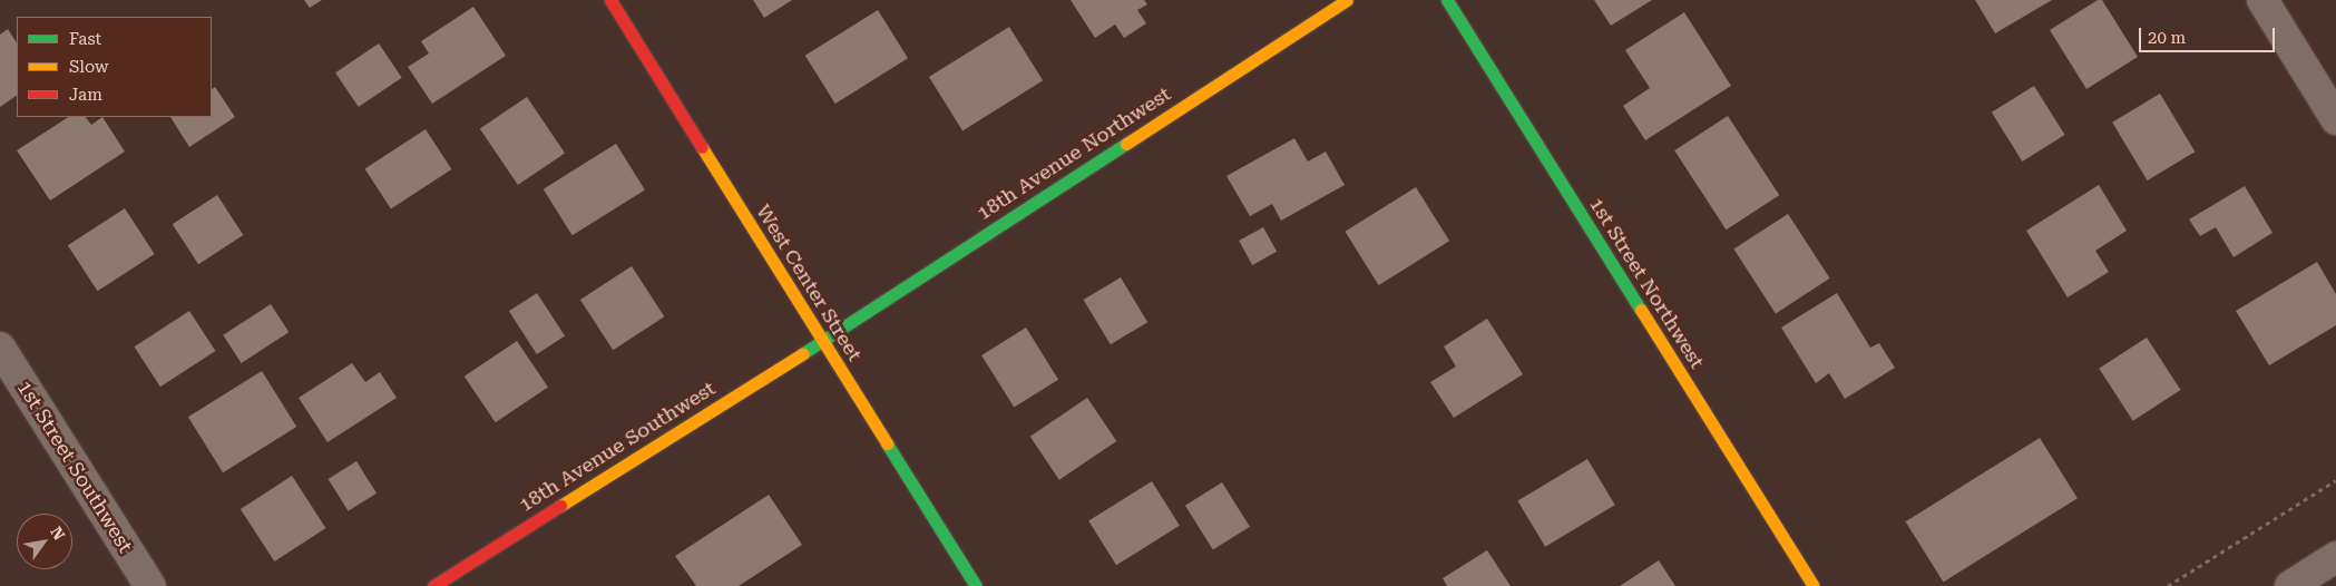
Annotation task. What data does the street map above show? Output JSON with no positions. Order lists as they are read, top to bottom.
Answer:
{
  "streets": {
    "street": [
      "18th Avenue Northwest",
      "West Center Street",
      "1st Street Northwest",
      "18th Avenue Southwest",
      "1st Street Southwest"
    ]
  },
  "crossings": [
    ["18th Avenue Northwest", "West Center Street"],
    ["18th Avenue Northwest", "18th Avenue Southwest"],
    ["West Center Street", "18th Avenue Southwest"]
  ],
  "legend": ["Fast", "Slow", "Jam"],
  "scale_bar": "20 m",
  "north": "top right"
}
